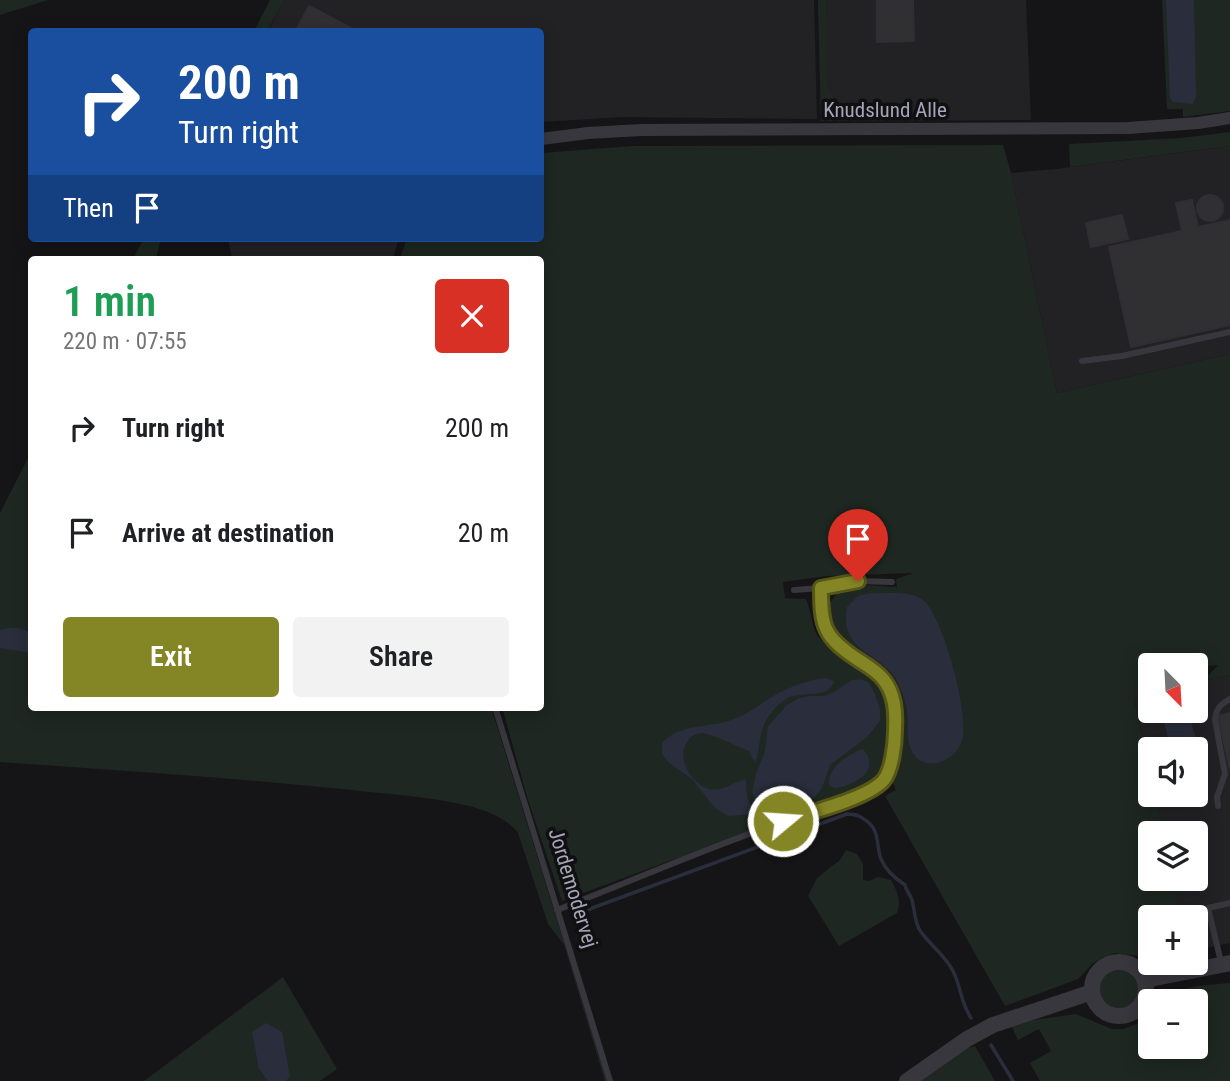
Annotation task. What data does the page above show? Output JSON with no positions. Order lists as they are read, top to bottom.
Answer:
{
  "streets": {
    "street": ["Knudslund Alle"],
    "lane": ["Jordemodervej"]
  },
  "north": "bottom right",
  "page": {
    "turn": ["200 m", "Turn right"],
    "then": "Then",
    "heading": ["1 min", "220 m · 07:55"],
    "list": [
      {
        "name": "Turn right",
        "value": "200 m"
      },
      {
        "name": "Arrive at destination",
        "value": "20 m"
      }
    ],
    "buttons": ["Exit", "Share"],
    "map_buttons": ["+", "−"]
  }
}
